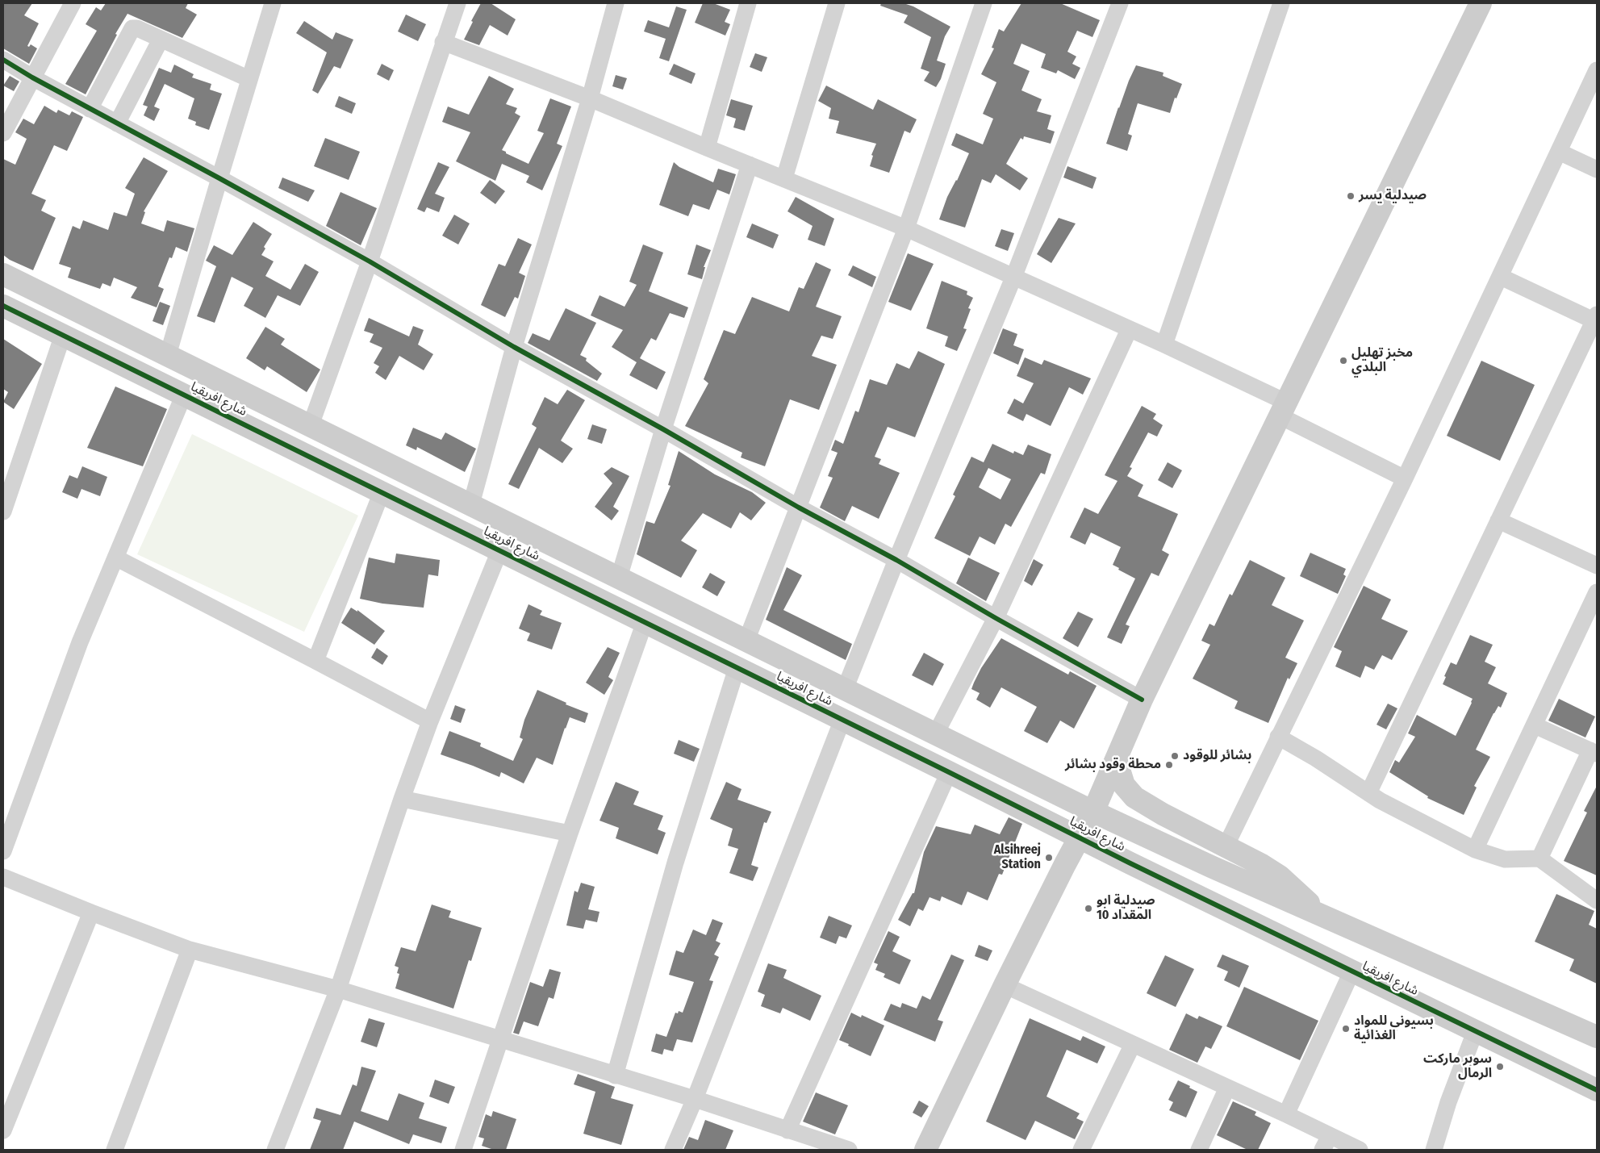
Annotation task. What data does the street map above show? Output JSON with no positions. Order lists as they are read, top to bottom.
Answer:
{
  "streets": {
    "street": ["شارع افريقيا"]
  },
  "places": [
    "صيدلية يسر",
    "مخبز تهليل البلدي",
    "بشائر للوقود",
    "محطة وقود بشائر",
    "Alsihreej Station",
    "صيدلية ابو المقداد 10",
    "بسيوني للمواد الغذائية",
    "سوبر ماركت الرمال"
  ]
}
